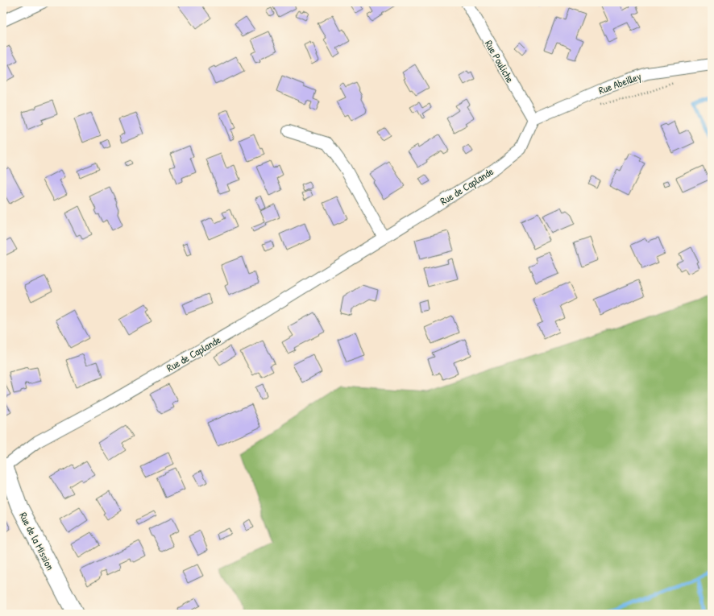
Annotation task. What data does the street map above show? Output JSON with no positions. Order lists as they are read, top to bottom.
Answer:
{
  "streets": {
    "main road": ["Rue de la Mission"],
    "street": ["Rue Pouliche", "Rue Abeilley", "Rue de Caplande"]
  },
  "crossings": [
    ["Rue Pouliche", "Rue Abeilley"],
    ["Rue Pouliche", "Rue de Caplande"],
    ["Rue Abeilley", "Rue de Caplande"],
    ["Rue de Caplande", "Rue de la Mission"]
  ]
}
